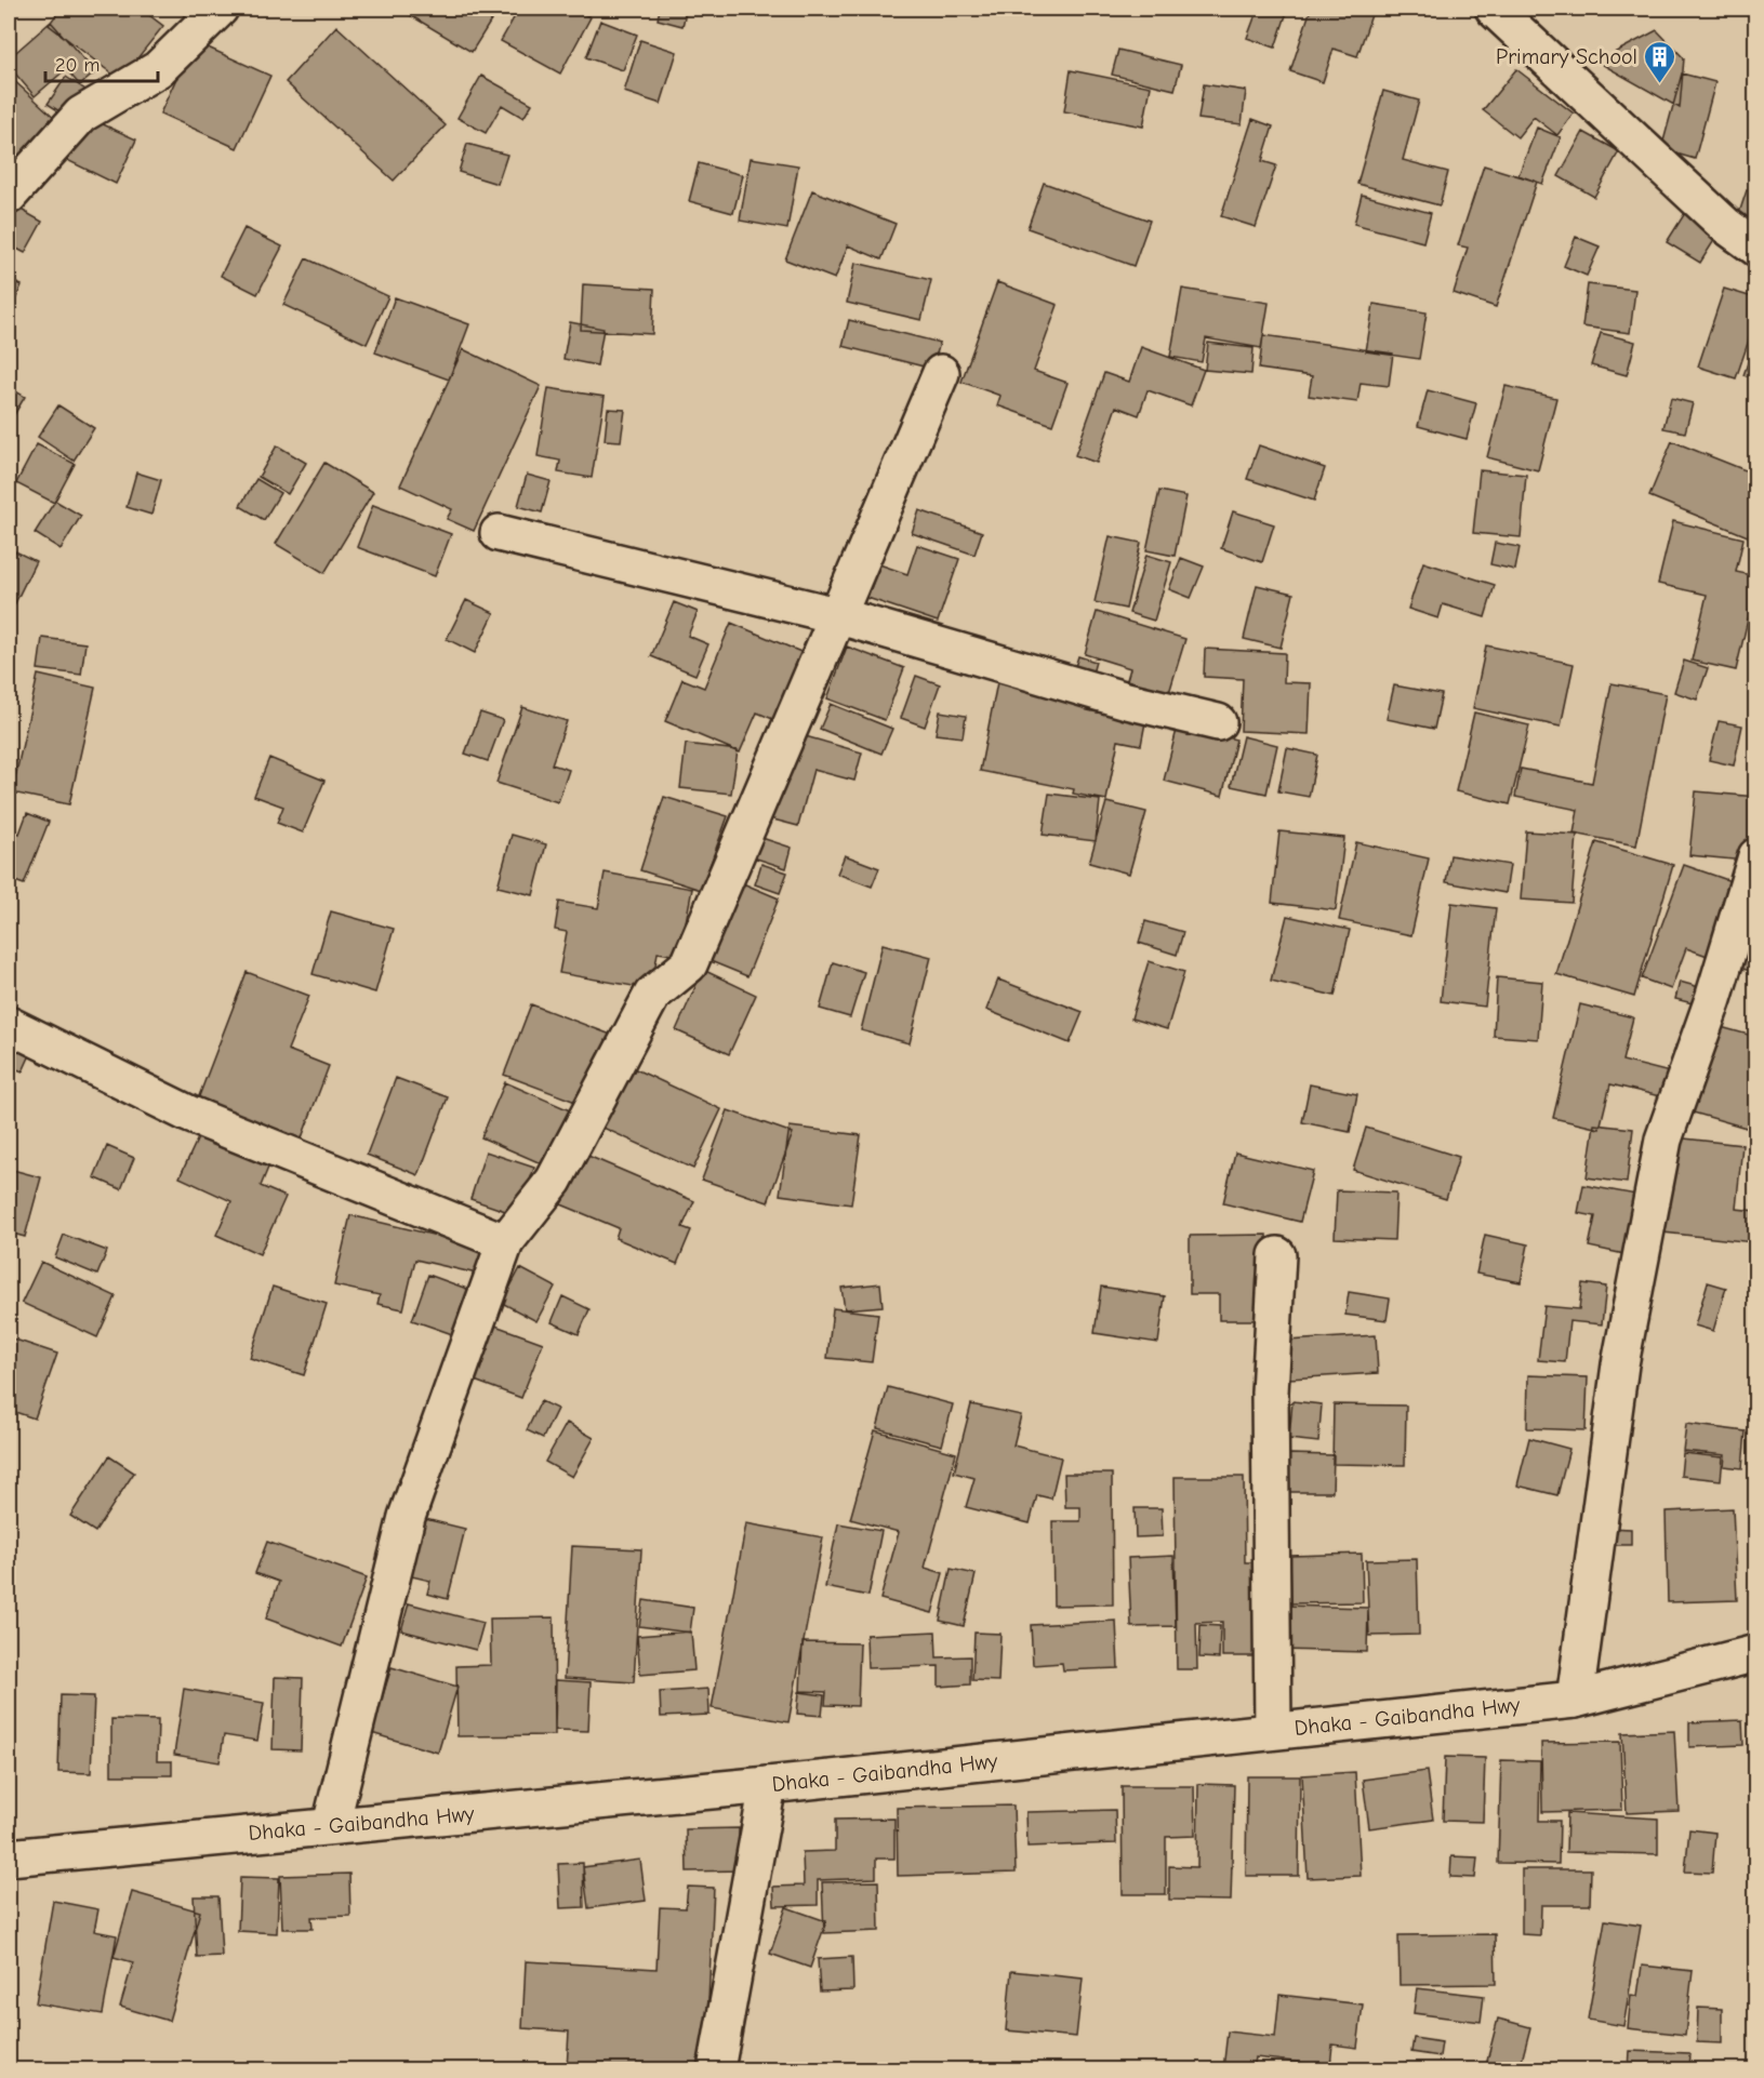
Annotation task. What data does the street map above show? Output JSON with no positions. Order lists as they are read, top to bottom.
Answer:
{
  "streets": {
    "street": ["Dhaka - Gaibandha Hwy"]
  },
  "places": {
    "building": ["Primary School"]
  },
  "scale_bar": "20 m"
}
